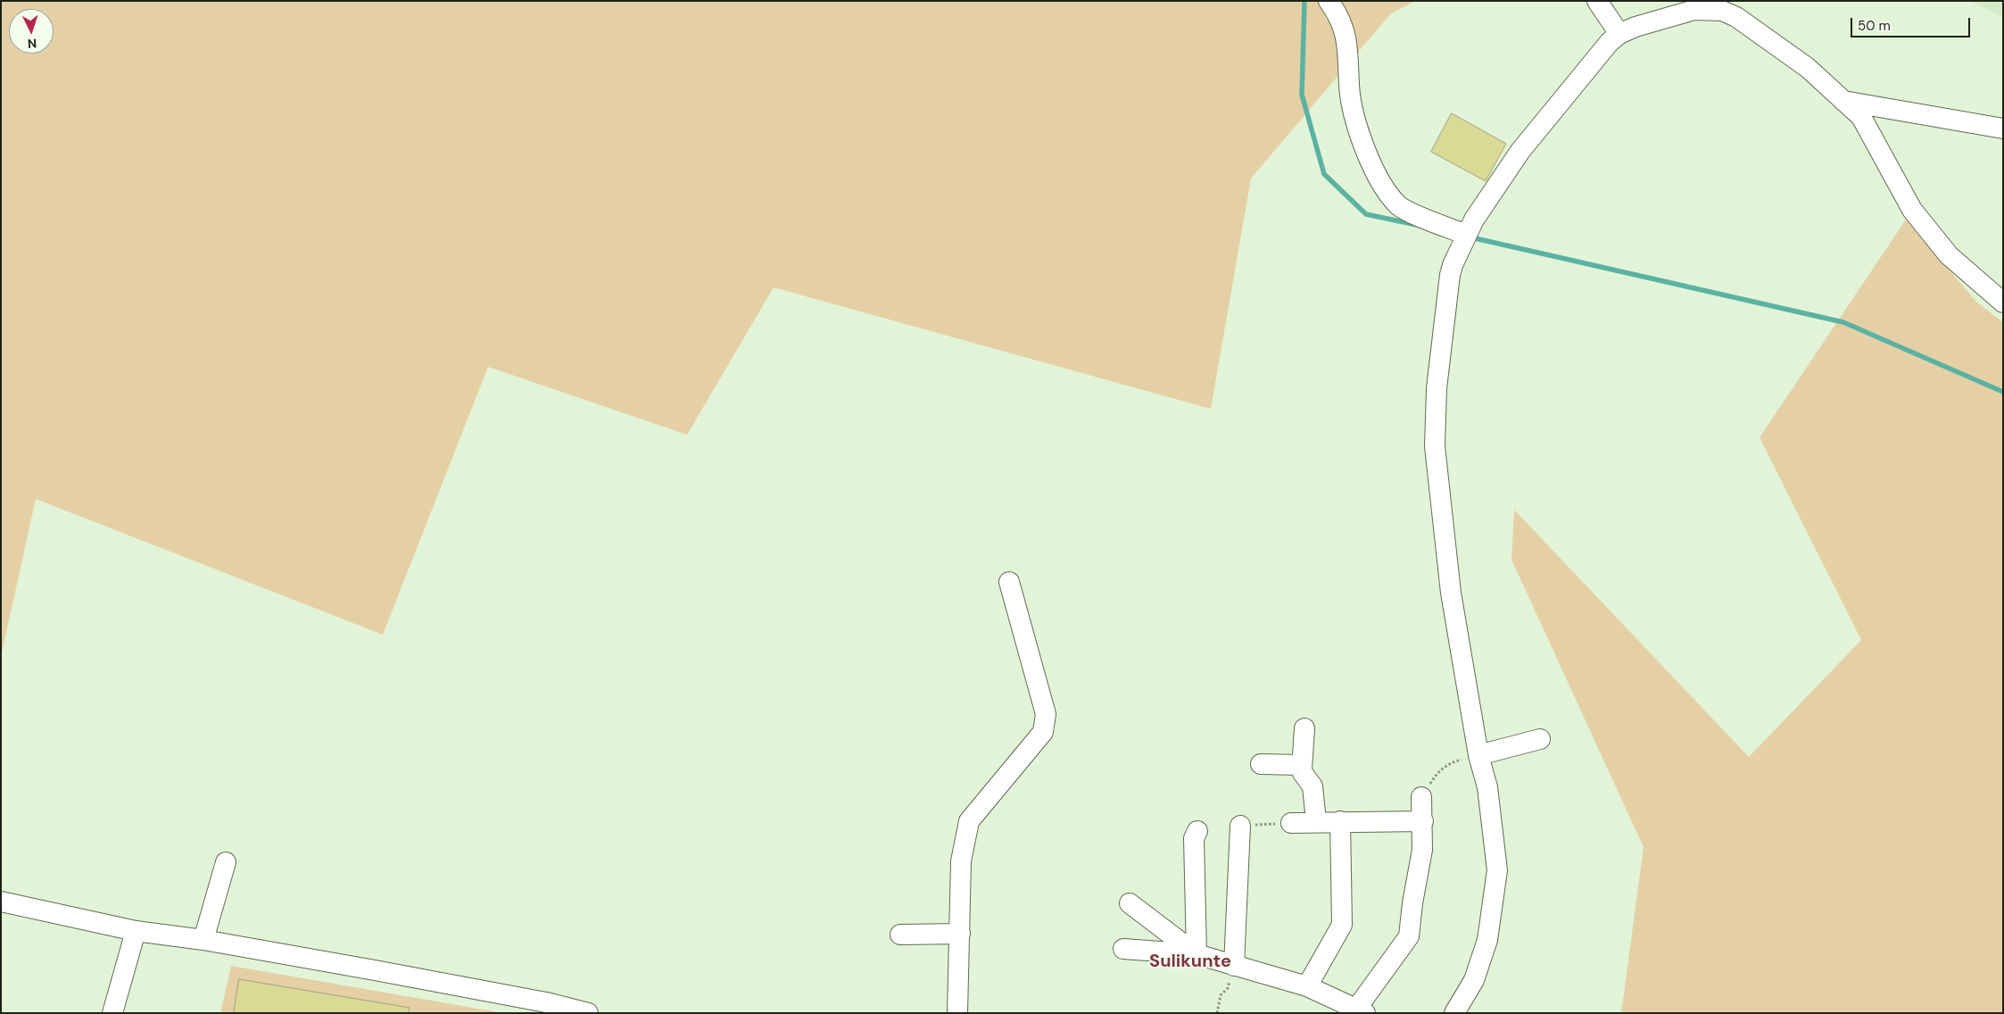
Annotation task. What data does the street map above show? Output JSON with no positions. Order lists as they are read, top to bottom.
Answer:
{
  "districts": ["Sulikunte"],
  "scale_bar": "50 m",
  "north": "bottom"
}
